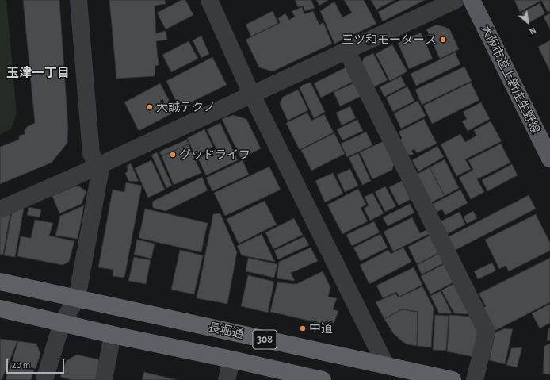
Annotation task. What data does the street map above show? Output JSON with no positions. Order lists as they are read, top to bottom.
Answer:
{
  "streets": {
    "highway": ["長堀通", "308"],
    "main road": ["大阪市道上新庄生野線"]
  },
  "districts": ["玉津一丁目"],
  "places": [
    "三ツ和モータース",
    "大誠テクノ",
    "グッドライフ",
    "中道"
  ],
  "scale_bar": "20 m",
  "north": "bottom right"
}
